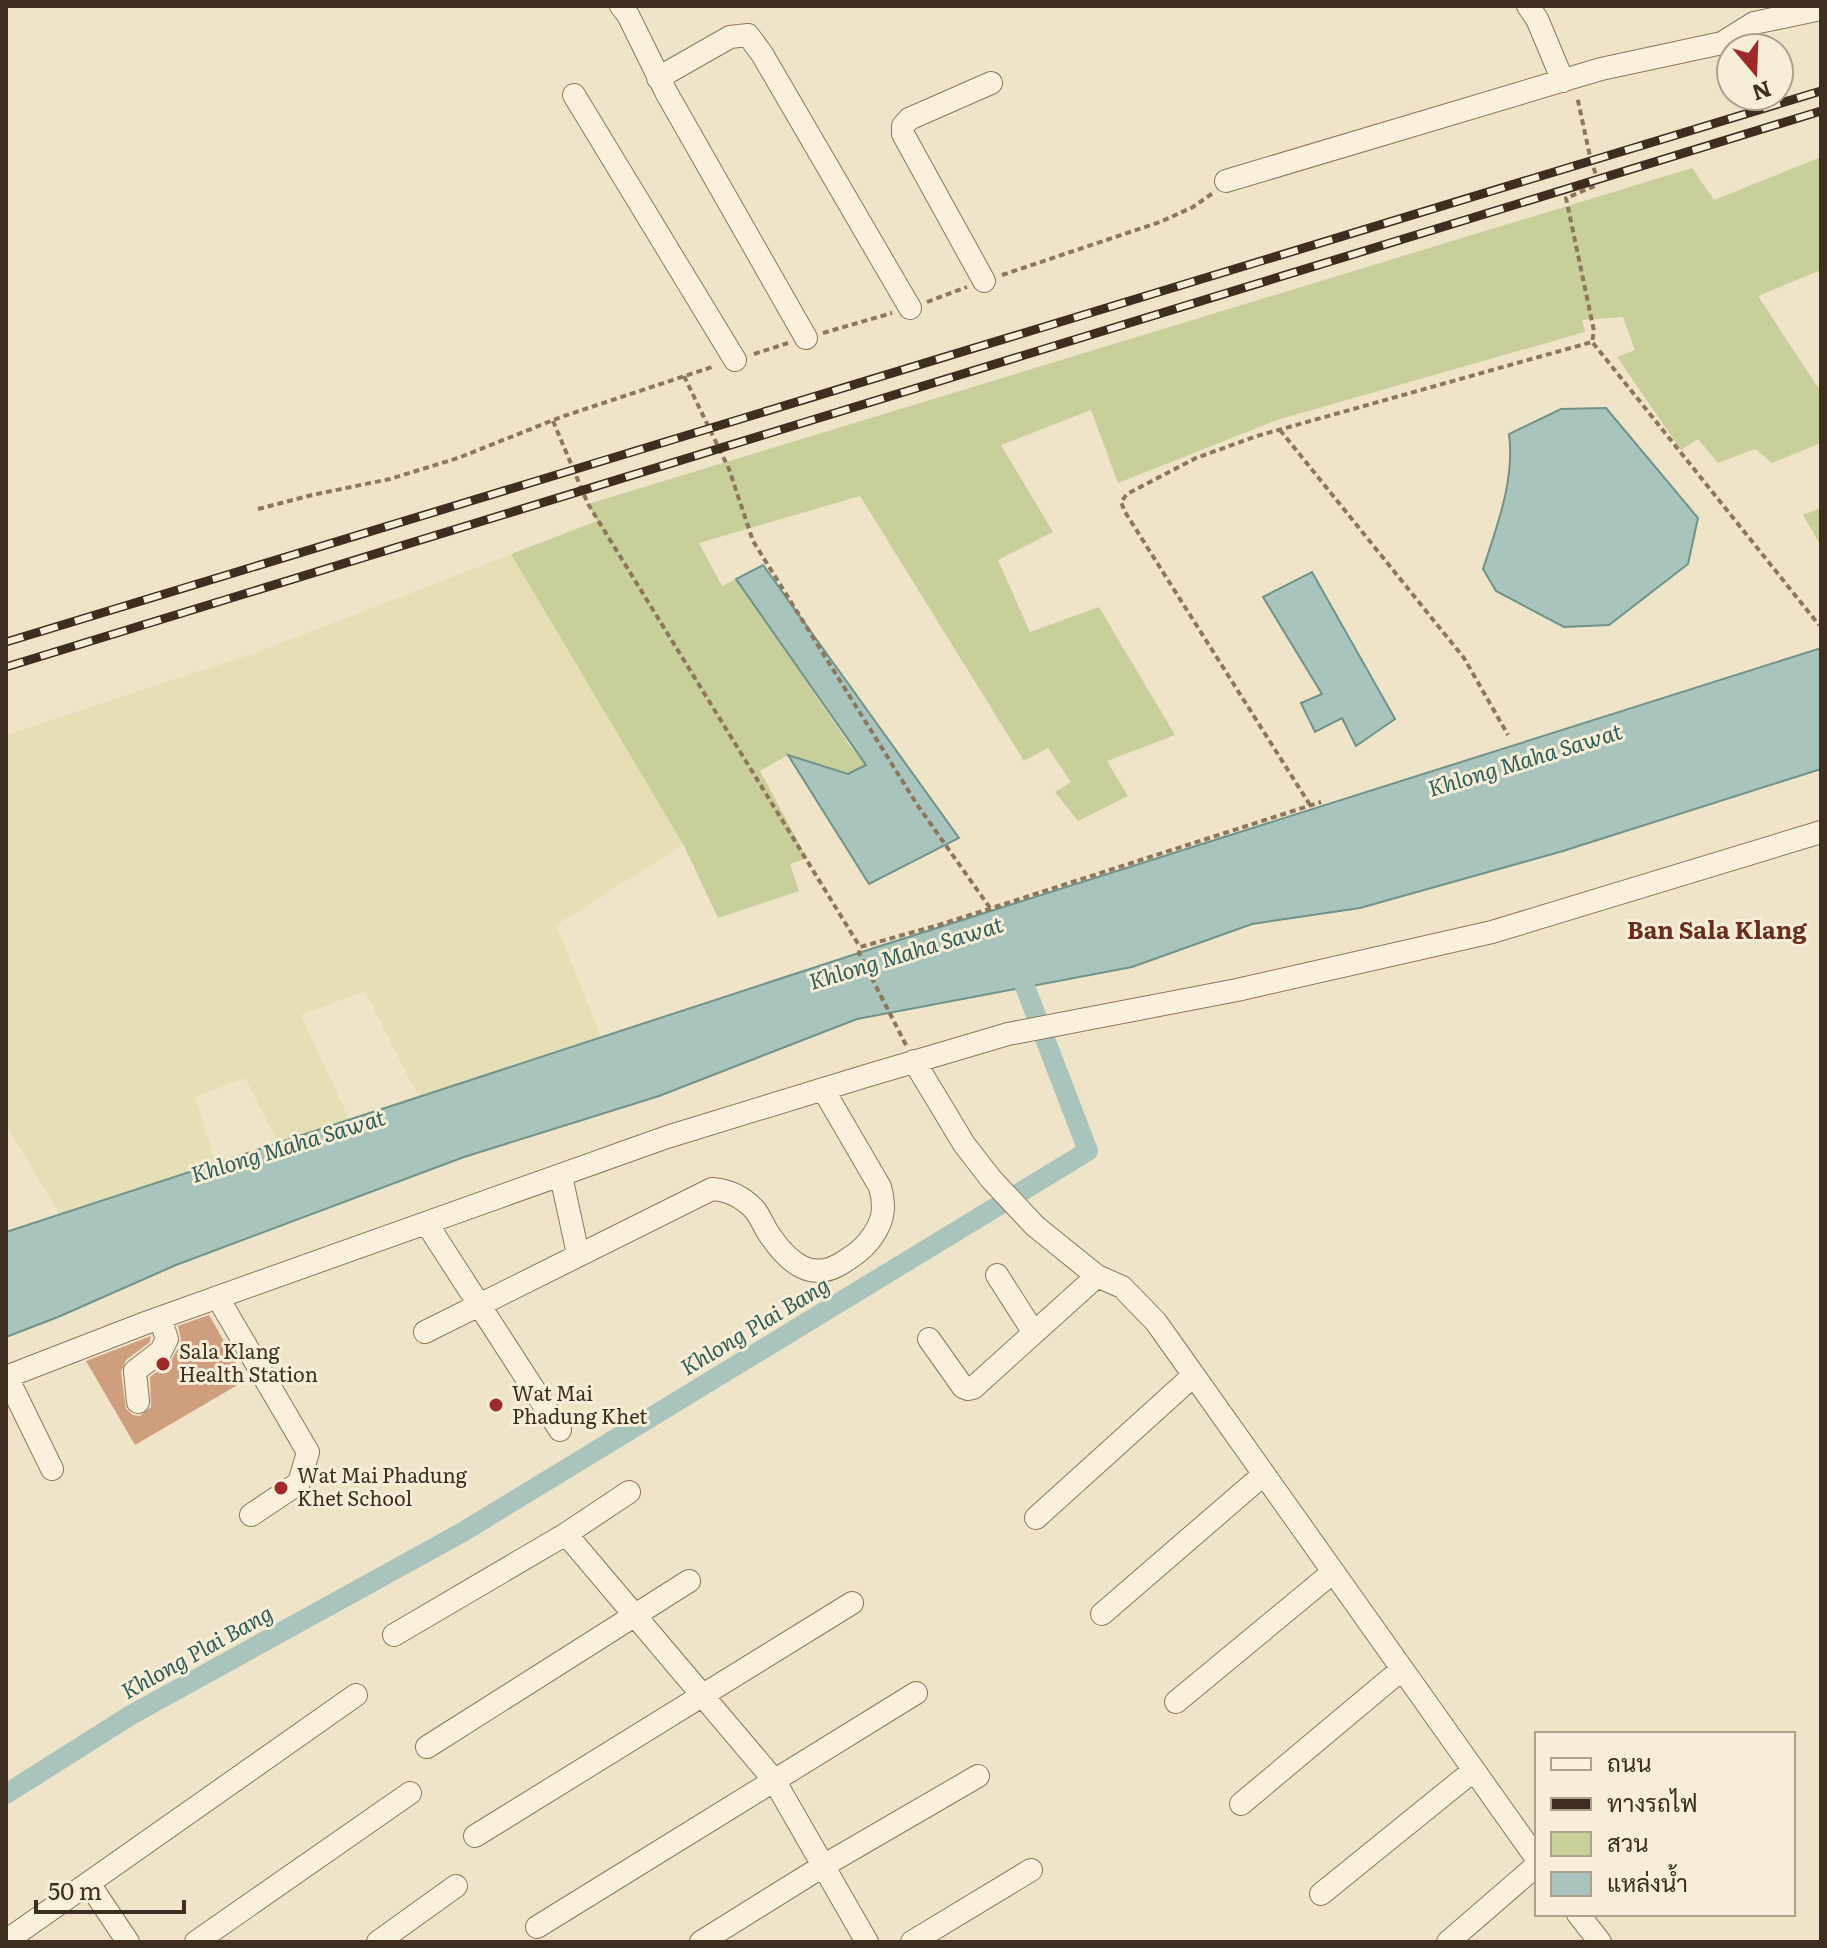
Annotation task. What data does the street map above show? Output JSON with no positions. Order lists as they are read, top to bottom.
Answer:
{
  "districts": ["Ban Sala Klang"],
  "water": ["Khlong Maha Sawat", "Khlong Plai Bang"],
  "places": ["Sala Klang Health Station", "Wat Mai Phadung Khet", "Wat Mai Phadung Khet School"],
  "legend": [
    "ถนน",
    "ทางรถไฟ",
    "สวน",
    "แหล่งน้ำ"
  ],
  "scale_bar": "50 m",
  "north": "bottom"
}
